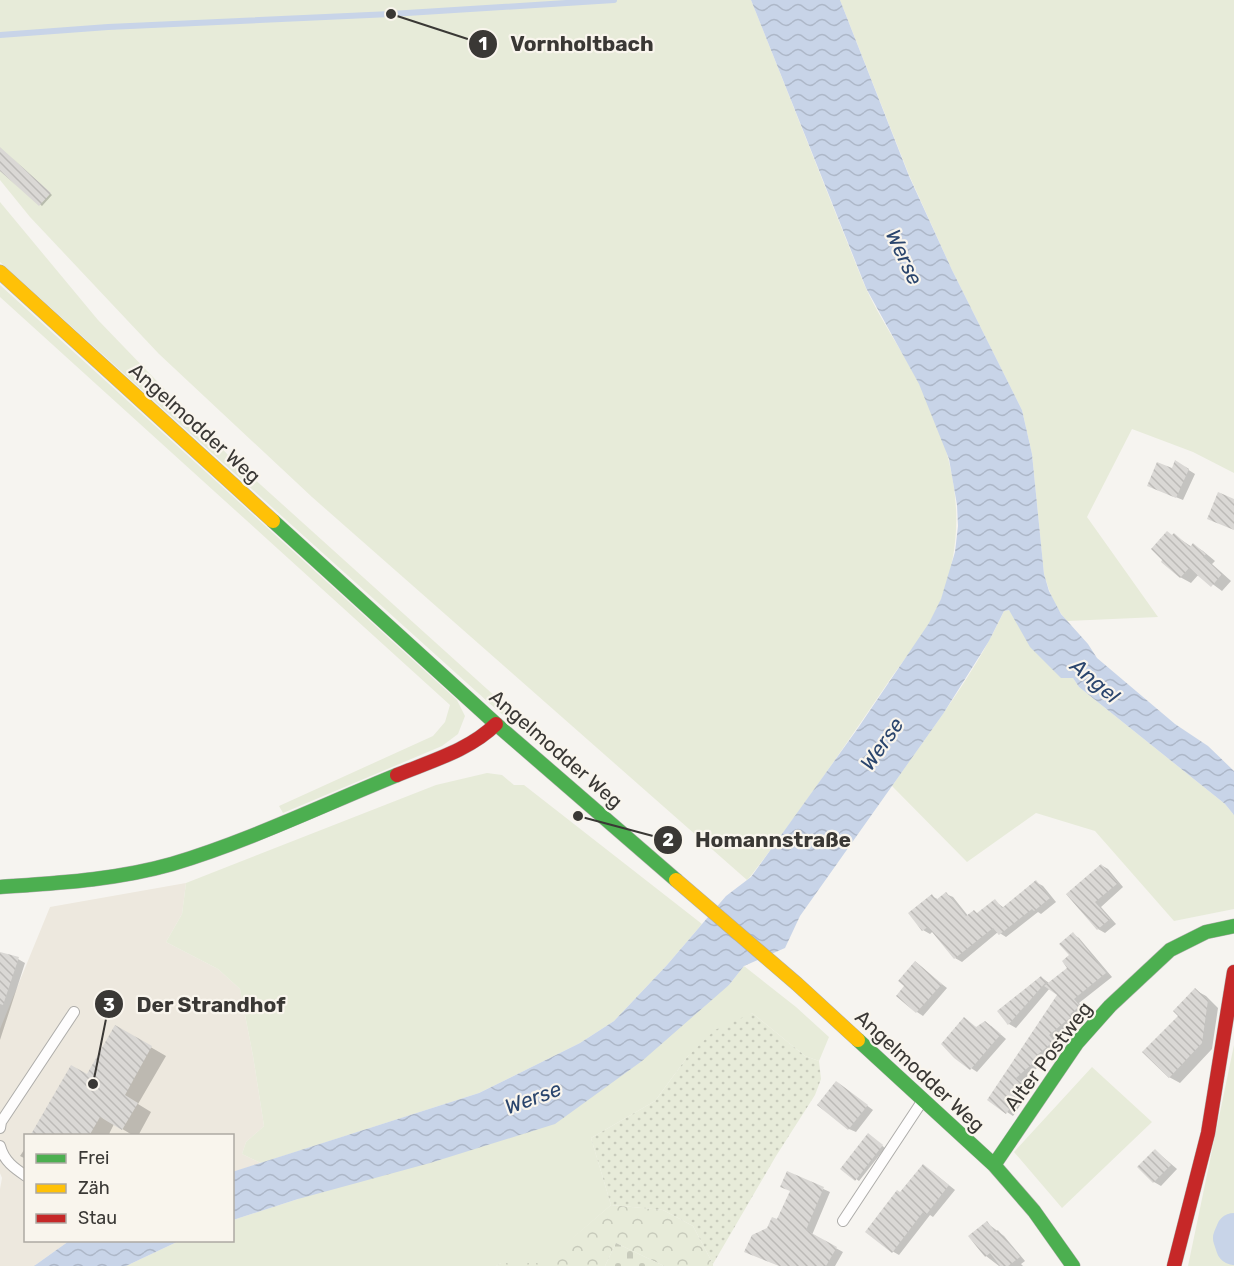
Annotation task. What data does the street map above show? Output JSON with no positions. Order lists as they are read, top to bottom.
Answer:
{
  "streets": {
    "street": ["Angelmodder Weg", "Alter Postweg"]
  },
  "crossings": [
    ["Angelmodder Weg", "Alter Postweg"]
  ],
  "water": ["Werse", "Angel"],
  "places": ["Vornholtbach", "Homannstraße", "Der Strandhof"],
  "legend": ["Frei", "Zäh", "Stau"]
}
